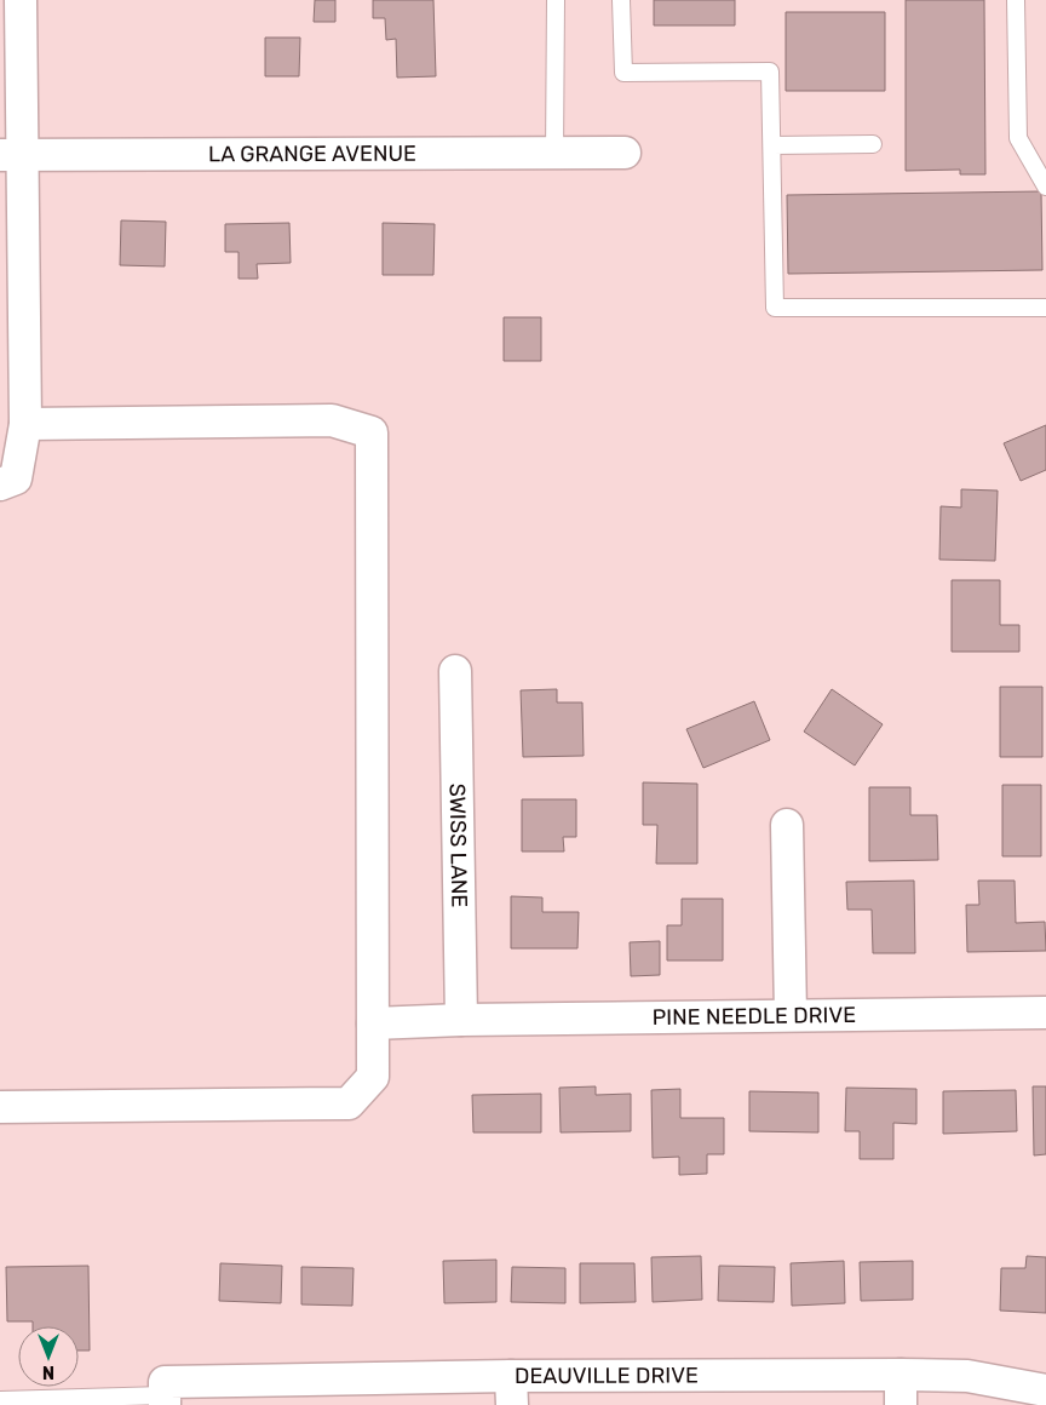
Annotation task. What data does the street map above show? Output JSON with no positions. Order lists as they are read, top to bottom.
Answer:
{
  "streets": {
    "street": [
      "LA GRANGE AVENUE",
      "SWISS LANE",
      "PINE NEEDLE DRIVE",
      "DEAUVILLE DRIVE"
    ]
  },
  "crossings": [
    ["SWISS LANE", "PINE NEEDLE DRIVE"]
  ],
  "north": "bottom"
}
